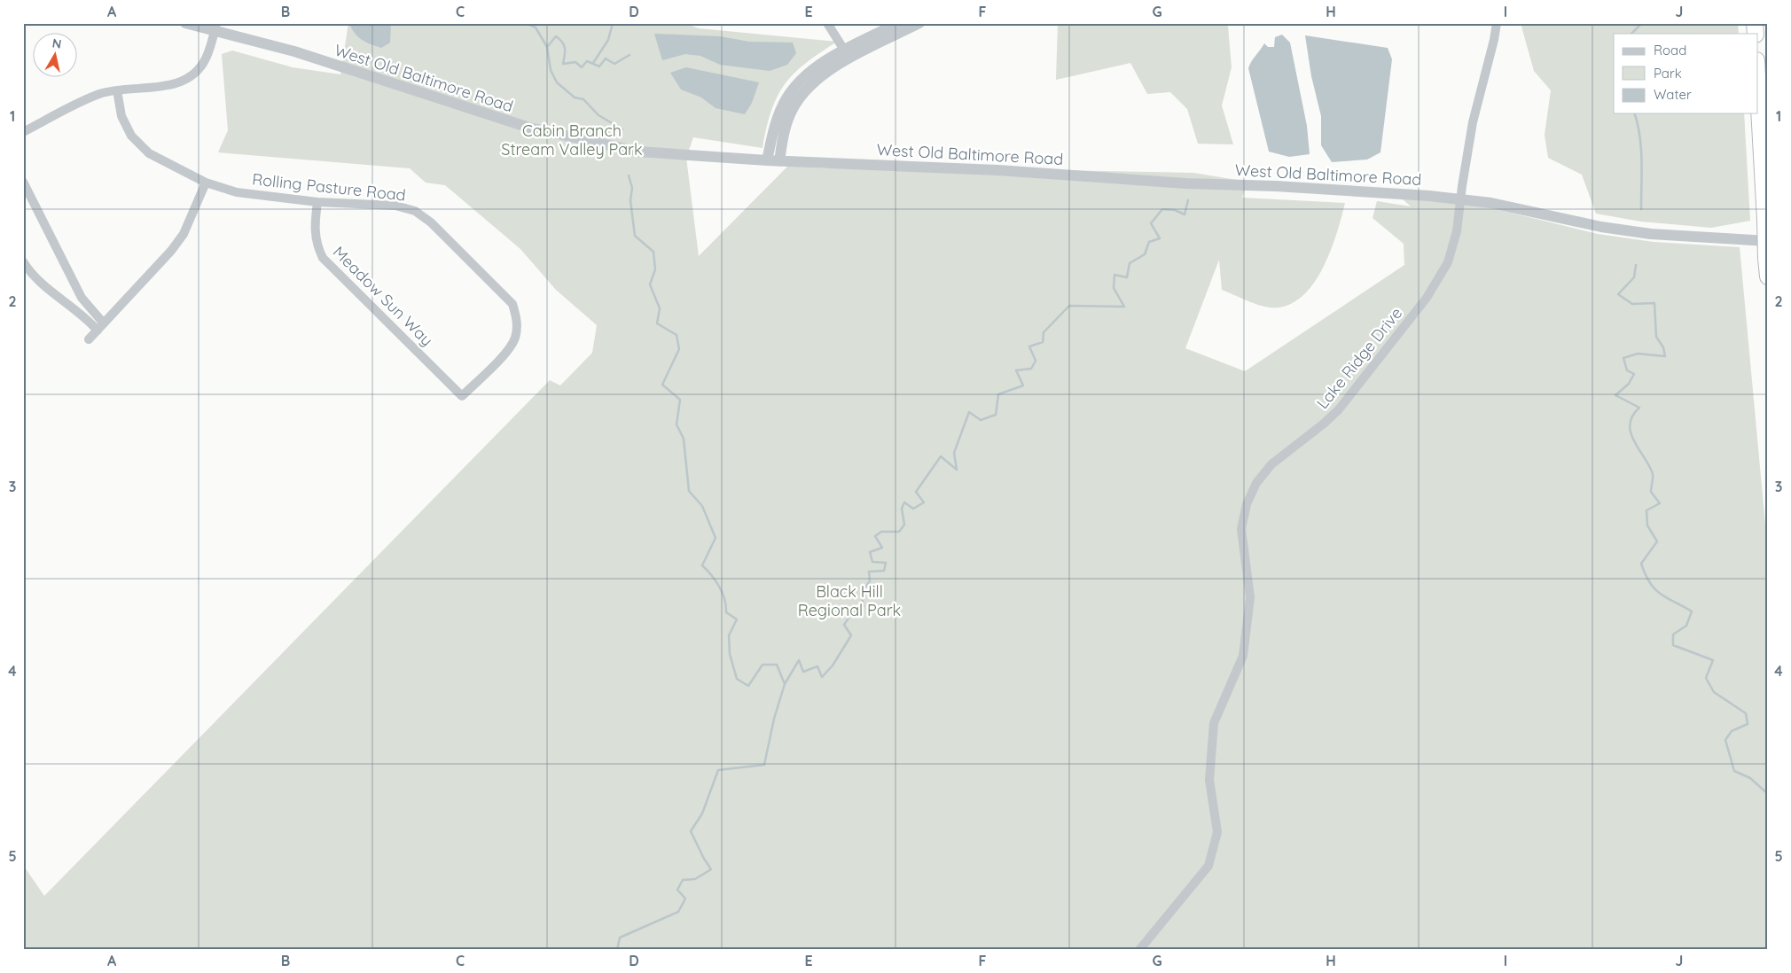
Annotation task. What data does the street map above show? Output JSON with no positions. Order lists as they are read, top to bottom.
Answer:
{
  "streets": {
    "street": [
      "West Old Baltimore Road",
      "Rolling Pasture Road",
      "Meadow Sun Way",
      "Lake Ridge Drive"
    ]
  },
  "crossings": [
    ["West Old Baltimore Road", "Lake Ridge Drive"],
    ["Rolling Pasture Road", "Meadow Sun Way"]
  ],
  "parks": ["Cabin Branch Stream Valley Park", "Black Hill Regional Park"],
  "legend": ["Road", "Park", "Water"],
  "north": "top",
  "grid": {
    "columns": [
      "A",
      "B",
      "C",
      "D",
      "E",
      "F",
      "G",
      "H",
      "I",
      "J"
    ],
    "rows": [
      "1",
      "2",
      "3",
      "4",
      "5"
    ]
  }
}
